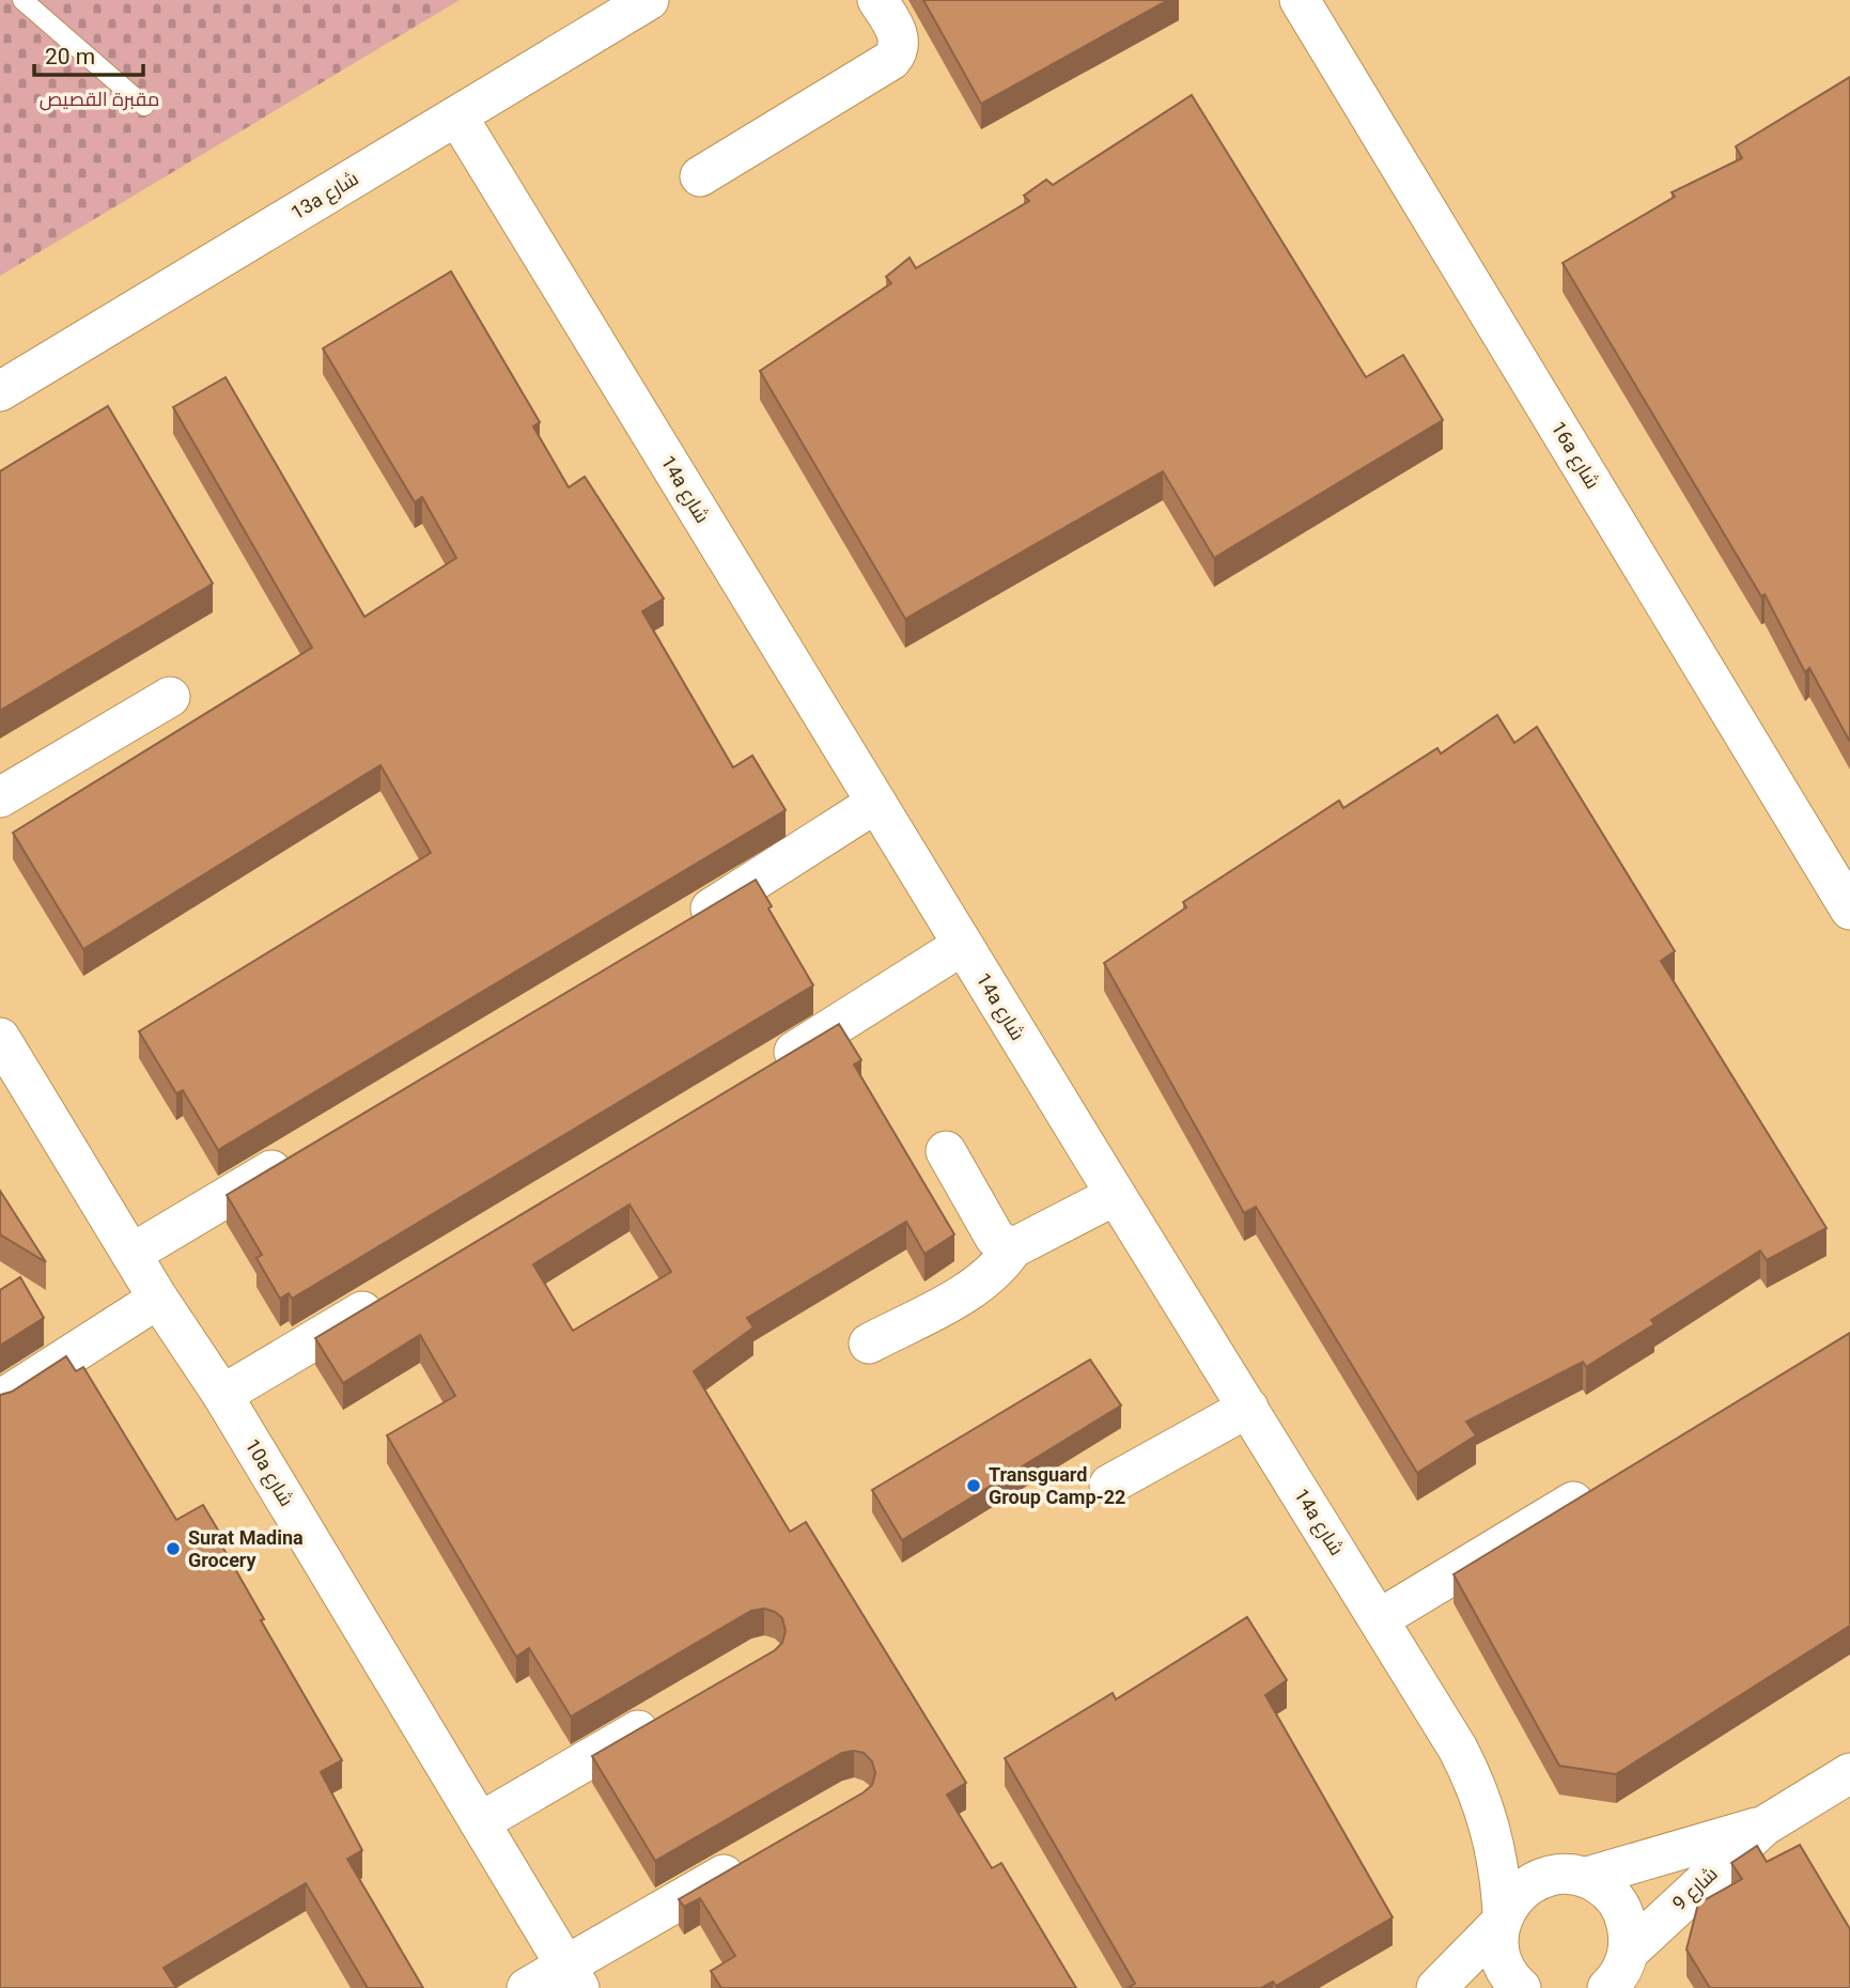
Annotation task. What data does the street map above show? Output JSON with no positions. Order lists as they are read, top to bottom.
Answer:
{
  "streets": {
    "street": [
      "13a شارع",
      "16a شارع",
      "14a شارع",
      "10a شارع",
      "شارع 9"
    ]
  },
  "crossings": [
    ["13a شارع", "14a شارع"],
    ["14a شارع", "شارع 9"]
  ],
  "parks": ["مقبرة القصيص"],
  "places": ["Transguard Group Camp-22", "Surat Madina Grocery"],
  "scale_bar": "20 m"
}
